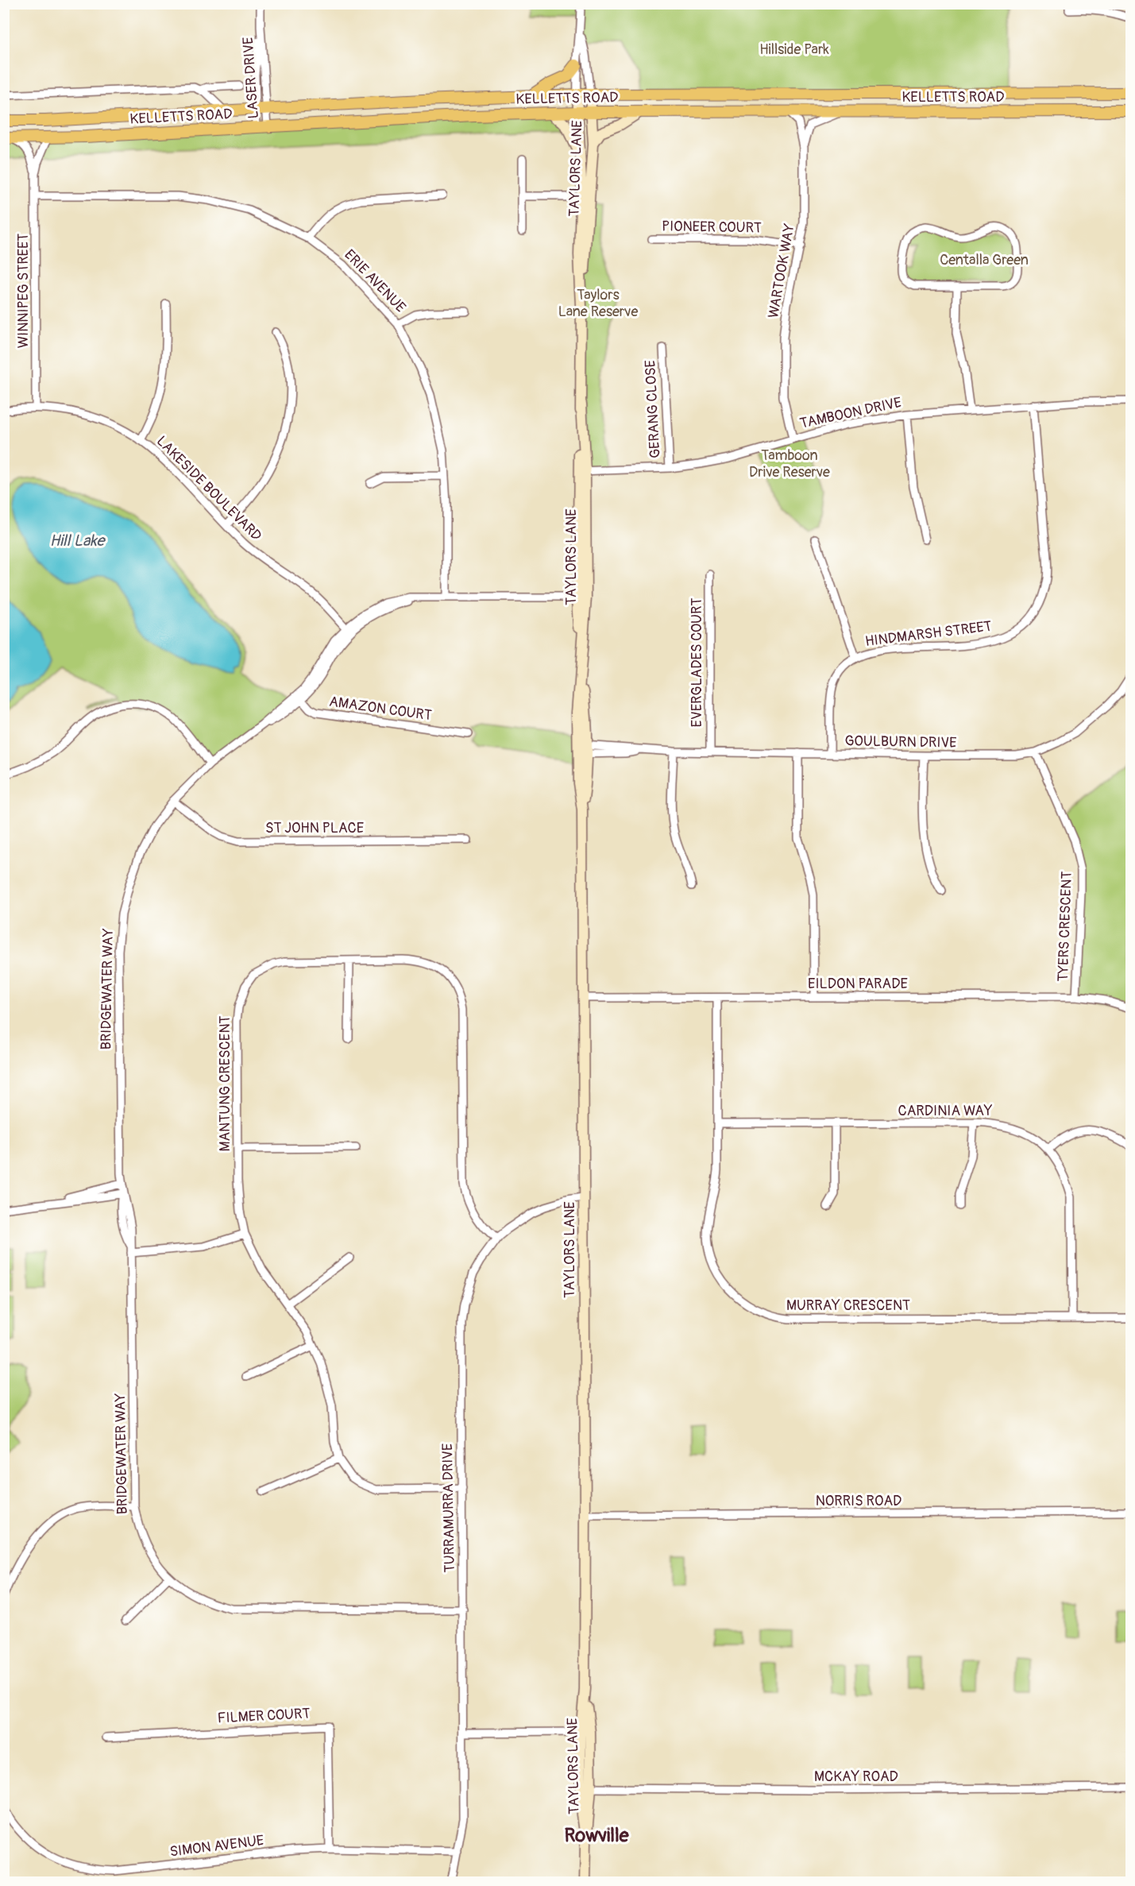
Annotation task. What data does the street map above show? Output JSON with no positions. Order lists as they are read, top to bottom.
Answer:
{
  "streets": {
    "main road": ["KELLETTS ROAD", "TAYLORS LANE"],
    "street": [
      "LASER DRIVE",
      "PIONEER COURT",
      "WARTOOK WAY",
      "ERIE AVENUE",
      "WINNIPEG STREET",
      "GERANG CLOSE",
      "TAMBOON DRIVE",
      "LAKESIDE BOULEVARD",
      "HINDMARSH STREET",
      "EVERGLADES COURT",
      "AMAZON COURT",
      "GOULBURN DRIVE",
      "ST JOHN PLACE",
      "TYERS CRESCENT",
      "EILDON PARADE",
      "BRIDGEWATER WAY",
      "MANTUNG CRESCENT",
      "CARDINIA WAY",
      "MURRAY CRESCENT",
      "NORRIS ROAD",
      "TURRAMURRA DRIVE",
      "FILMER COURT",
      "MCKAY ROAD",
      "SIMON AVENUE"
    ]
  },
  "crossings": [
    ["LASER DRIVE", "KELLETTS ROAD"],
    ["KELLETTS ROAD", "TAYLORS LANE"],
    ["KELLETTS ROAD", "WARTOOK WAY"],
    ["KELLETTS ROAD", "WINNIPEG STREET"],
    ["TAYLORS LANE", "TAMBOON DRIVE"],
    ["TAYLORS LANE", "GOULBURN DRIVE"],
    ["TAYLORS LANE", "EILDON PARADE"],
    ["TAYLORS LANE", "BRIDGEWATER WAY"],
    ["TAYLORS LANE", "NORRIS ROAD"],
    ["TAYLORS LANE", "TURRAMURRA DRIVE"],
    ["TAYLORS LANE", "MCKAY ROAD"],
    ["PIONEER COURT", "WARTOOK WAY"],
    ["WARTOOK WAY", "TAMBOON DRIVE"],
    ["ERIE AVENUE", "WINNIPEG STREET"],
    ["ERIE AVENUE", "BRIDGEWATER WAY"],
    ["WINNIPEG STREET", "LAKESIDE BOULEVARD"],
    ["GERANG CLOSE", "TAMBOON DRIVE"],
    ["TAMBOON DRIVE", "HINDMARSH STREET"],
    ["LAKESIDE BOULEVARD", "BRIDGEWATER WAY"],
    ["HINDMARSH STREET", "GOULBURN DRIVE"],
    ["EVERGLADES COURT", "GOULBURN DRIVE"],
    ["AMAZON COURT", "BRIDGEWATER WAY"],
    ["GOULBURN DRIVE", "TYERS CRESCENT"],
    ["ST JOHN PLACE", "BRIDGEWATER WAY"],
    ["TYERS CRESCENT", "EILDON PARADE"],
    ["EILDON PARADE", "MURRAY CRESCENT"],
    ["BRIDGEWATER WAY", "TURRAMURRA DRIVE"],
    ["MANTUNG CRESCENT", "TURRAMURRA DRIVE"],
    ["CARDINIA WAY", "MURRAY CRESCENT"],
    ["TURRAMURRA DRIVE", "SIMON AVENUE"],
    ["FILMER COURT", "SIMON AVENUE"]
  ],
  "districts": ["Rowville"],
  "water": ["Hill Lake"],
  "parks": [
    "Hillside Park",
    "Centalla Green",
    "Taylors Lane Reserve",
    "Tamboon Drive Reserve"
  ]
}
